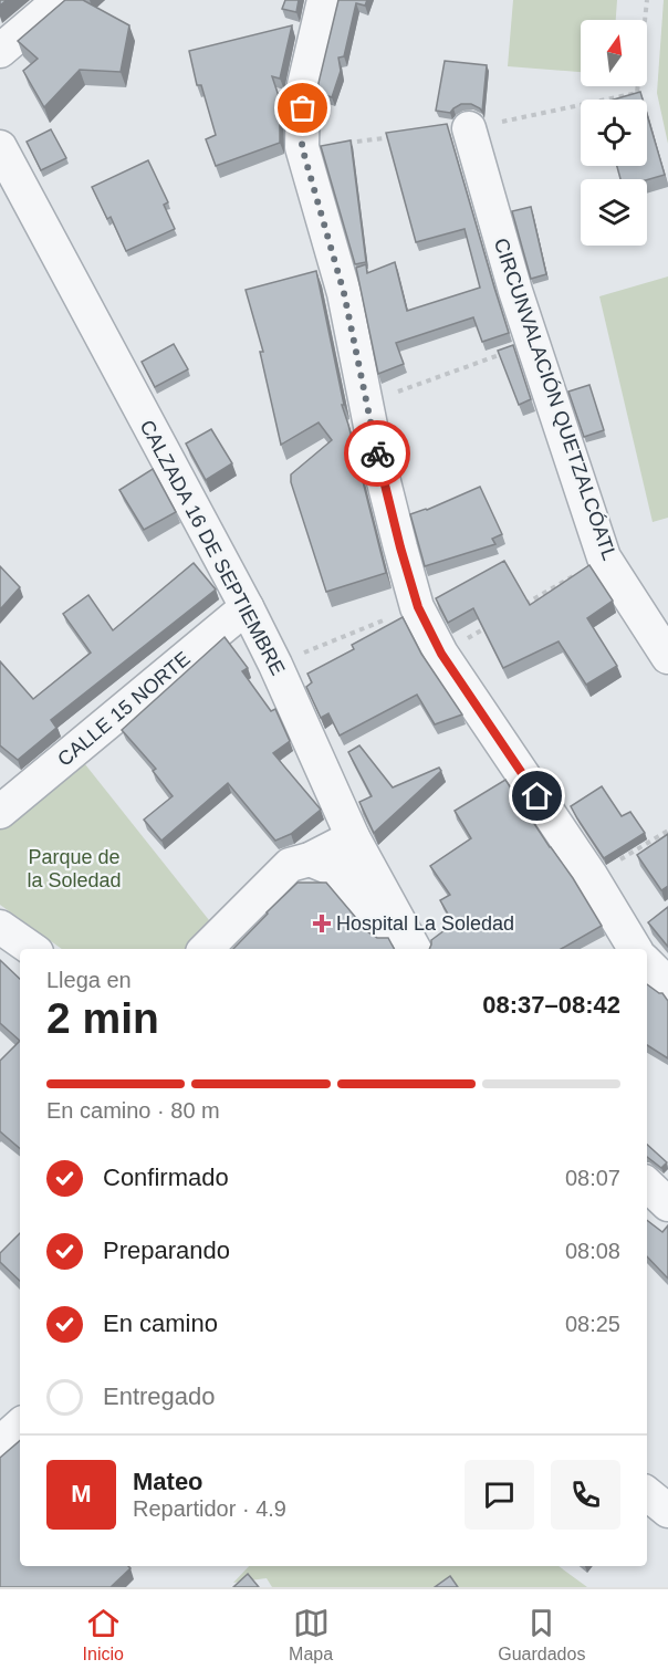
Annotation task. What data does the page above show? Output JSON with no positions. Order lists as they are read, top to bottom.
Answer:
{
  "streets": {
    "street": ["CIRCUNVALACIÓN QUETZALCÓATL", "CALZADA 16 DE SEPTIEMBRE", "CALLE 15 NORTE"]
  },
  "crossings": [
    ["CALZADA 16 DE SEPTIEMBRE", "CALLE 15 NORTE"]
  ],
  "parks": ["Parque de la Soledad"],
  "places": {
    "health": ["Hospital La Soledad"]
  },
  "north": "top",
  "page": {
    "heading": ["2 min", "Llega en", "08:37–08:42"],
    "panel": ["Mateo", "Repartidor · 4.9"],
    "bar": "En camino · 80 m",
    "list": [
      ["Confirmado", "08:07"],
      ["Preparando", "08:08"],
      ["En camino", "08:25"],
      "Entregado"
    ],
    "round": "M",
    "tabs": ["Inicio", "Mapa", "Guardados"]
  }
}
